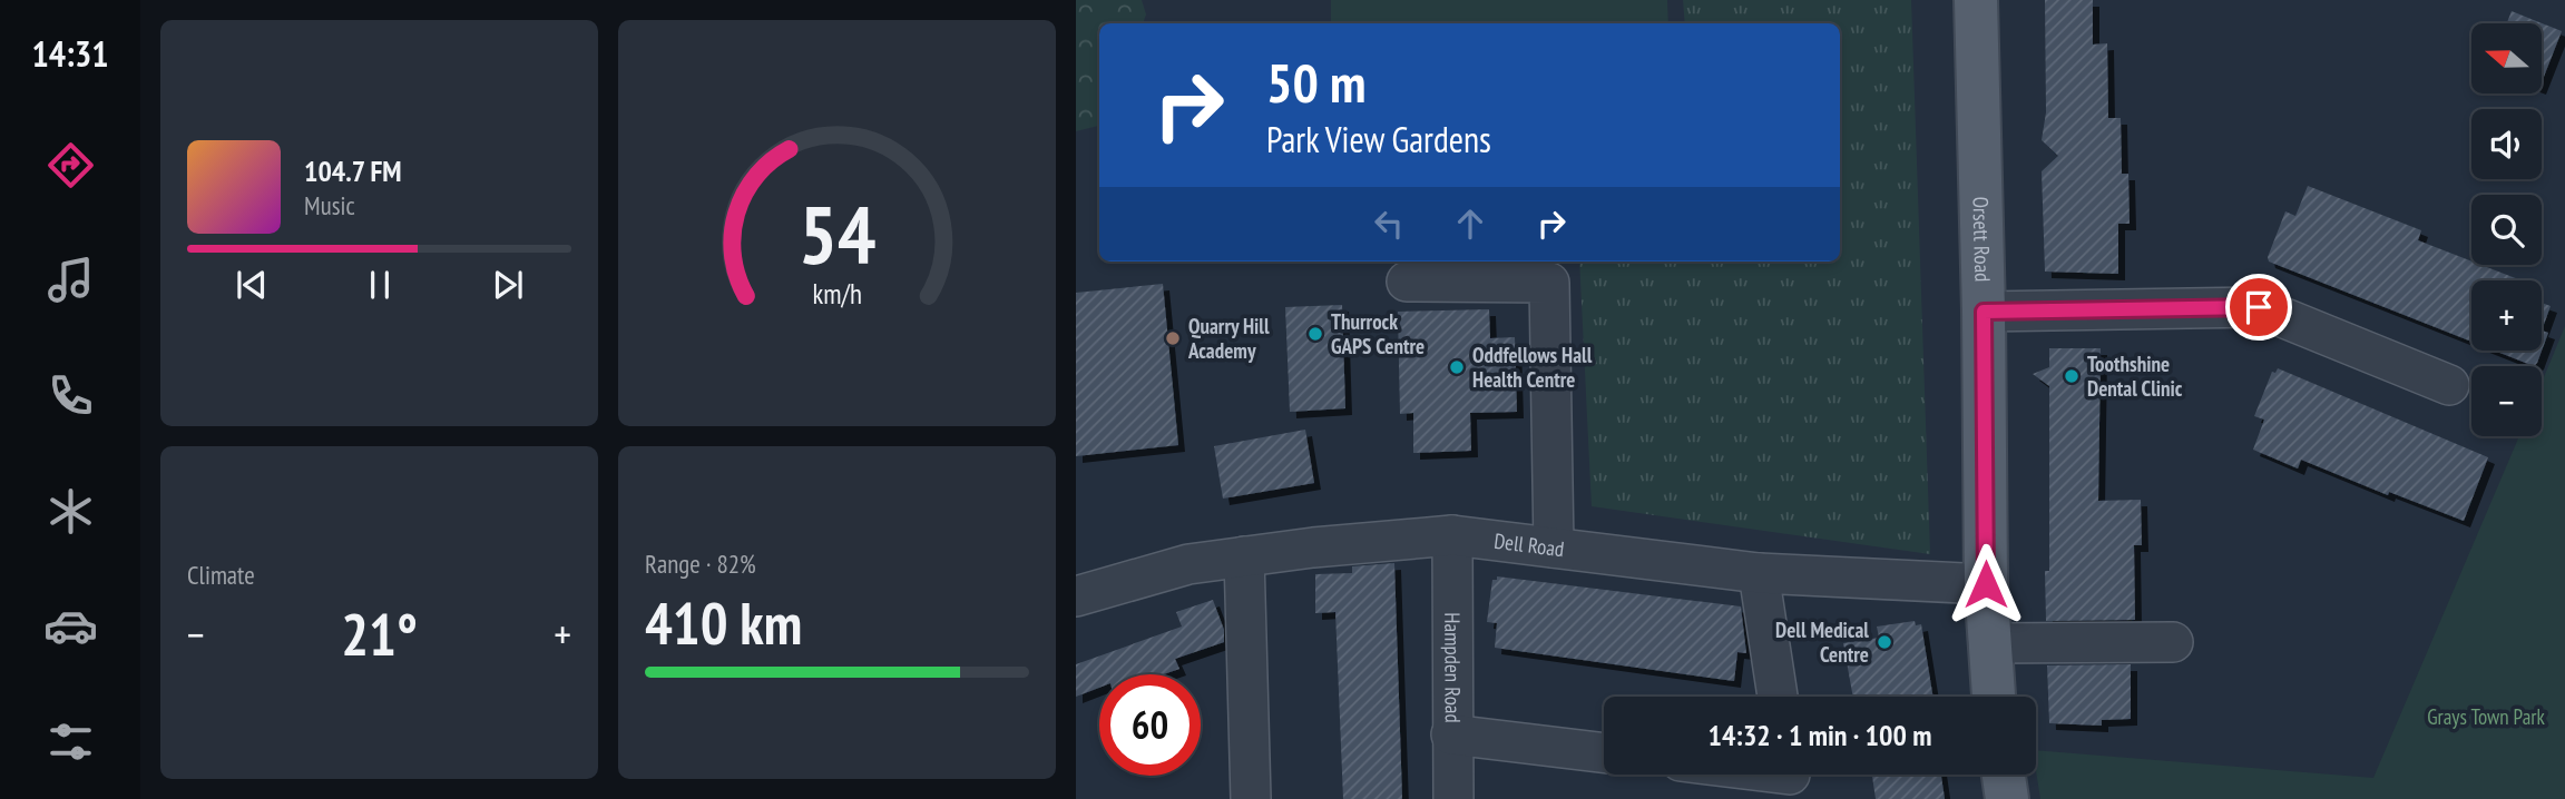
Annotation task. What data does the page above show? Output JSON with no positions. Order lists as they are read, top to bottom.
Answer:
{
  "streets": {
    "main road": ["Orsett Road"],
    "street": ["Dell Road", "Hampden Road"]
  },
  "crossings": [
    ["Orsett Road", "Dell Road"],
    ["Dell Road", "Hampden Road"]
  ],
  "parks": ["Grays Town Park"],
  "places": [
    "Thurrock GAPS Centre",
    "Quarry Hill Academy",
    "Oddfellows Hall Health Centre",
    "Toothshine Dental Clinic",
    "Dell Medical Centre"
  ],
  "north": "left",
  "page": {
    "tabs": "14:31",
    "map_buttons": ["+", "−"],
    "turn": ["50 m", "Park View Gardens"],
    "song": ["104.7 FM", "Music"],
    "tile": [
      "Climate",
      ["Range · 82%", "410 km"]
    ],
    "heat": ["−", "21°", "+"],
    "limit": "60",
    "trip": "14:32 · 1 min · 100 m",
    "gauge": ["54", "km/h"]
  }
}
